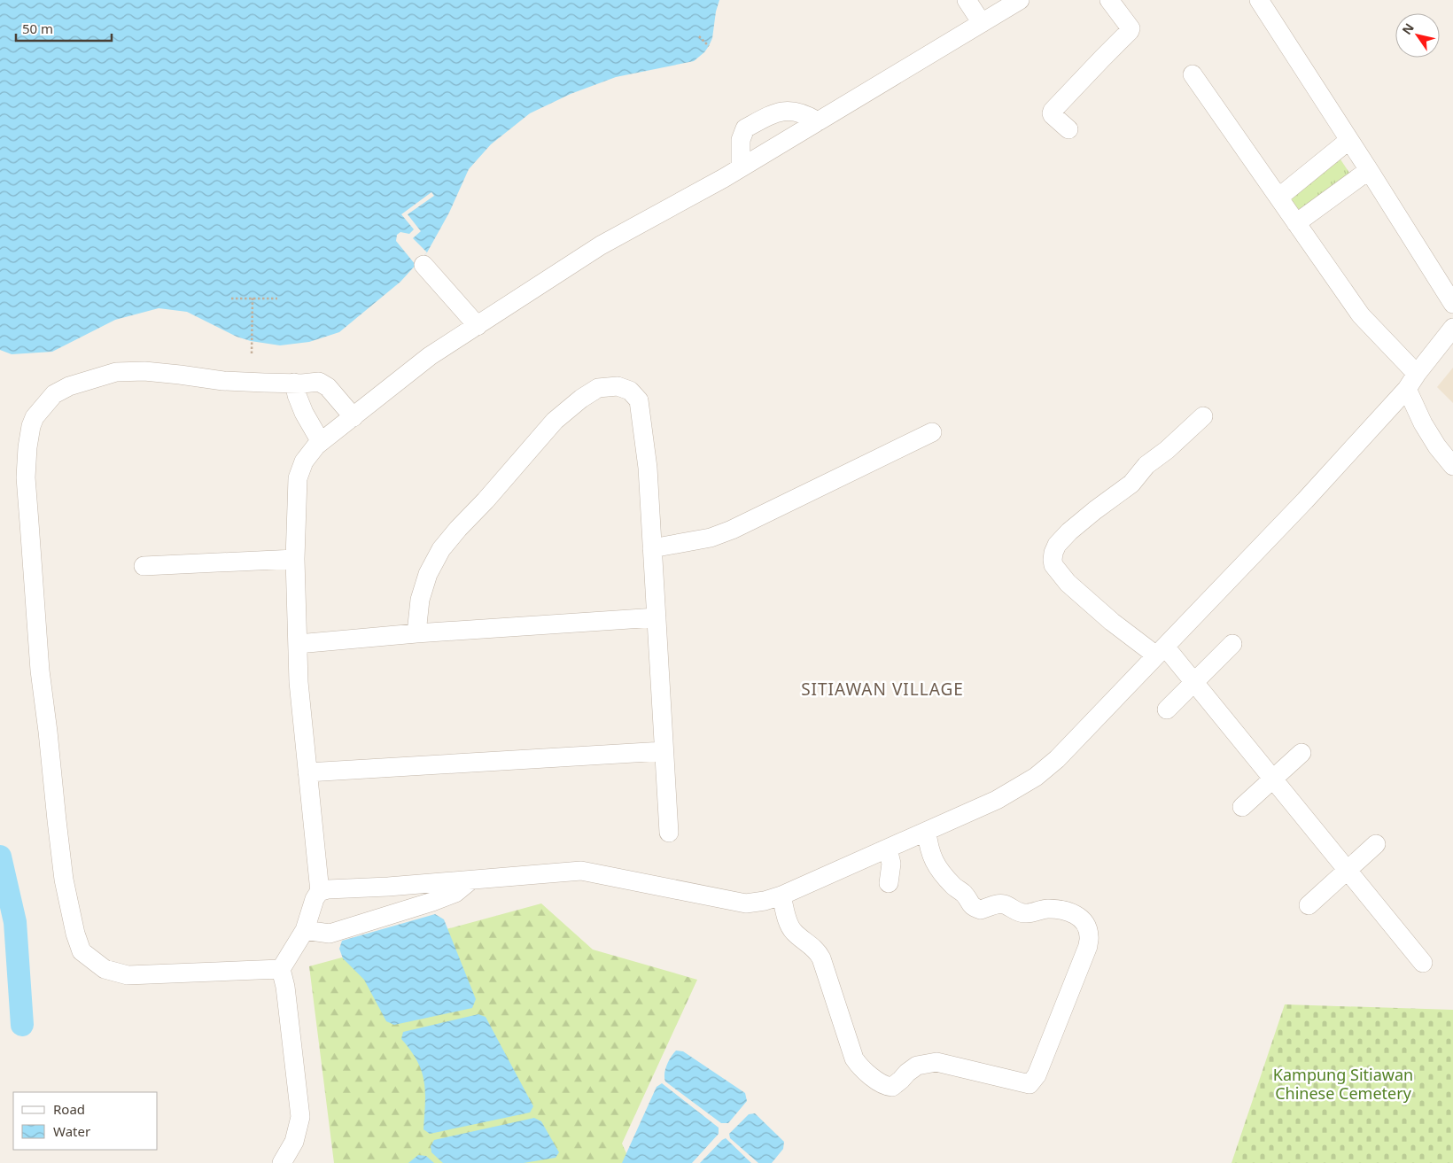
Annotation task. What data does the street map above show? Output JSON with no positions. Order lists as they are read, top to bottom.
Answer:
{
  "districts": ["SITIAWAN VILLAGE"],
  "parks": ["Kampung Sitiawan Chinese Cemetery"],
  "legend": ["Road", "Water"],
  "scale_bar": "50 m",
  "north": "top left"
}
